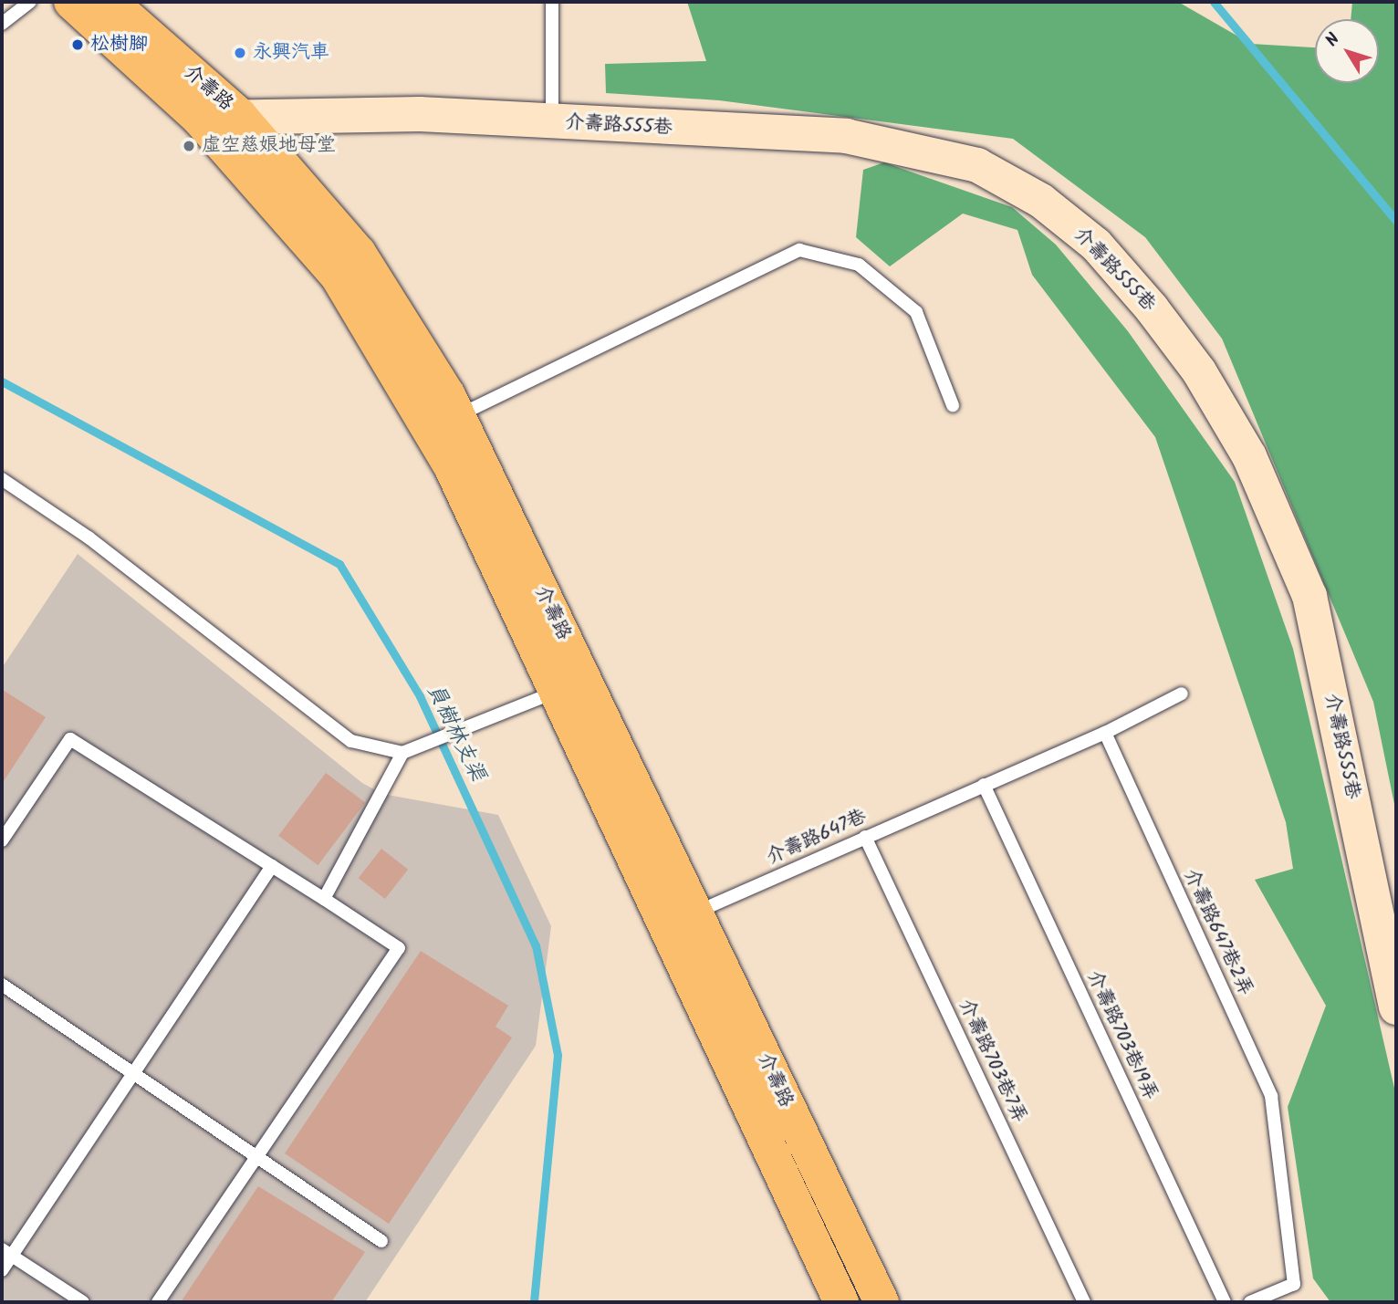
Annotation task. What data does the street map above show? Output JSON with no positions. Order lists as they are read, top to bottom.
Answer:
{
  "streets": {
    "main road": ["介壽路"],
    "street": ["介壽路555巷"],
    "lane": [
      "介壽路647巷",
      "介壽路647巷2弄",
      "介壽路703巷19弄",
      "介壽路703巷7弄"
    ]
  },
  "crossings": [
    ["介壽路", "介壽路555巷"],
    ["介壽路", "介壽路647巷"],
    ["介壽路647巷", "介壽路703巷19弄"],
    ["介壽路647巷", "介壽路703巷7弄"]
  ],
  "water": ["員樹林支渠"],
  "places": ["松樹腳", "永興汽車", "虛空慈娘地母堂"],
  "north": "top left"
}
